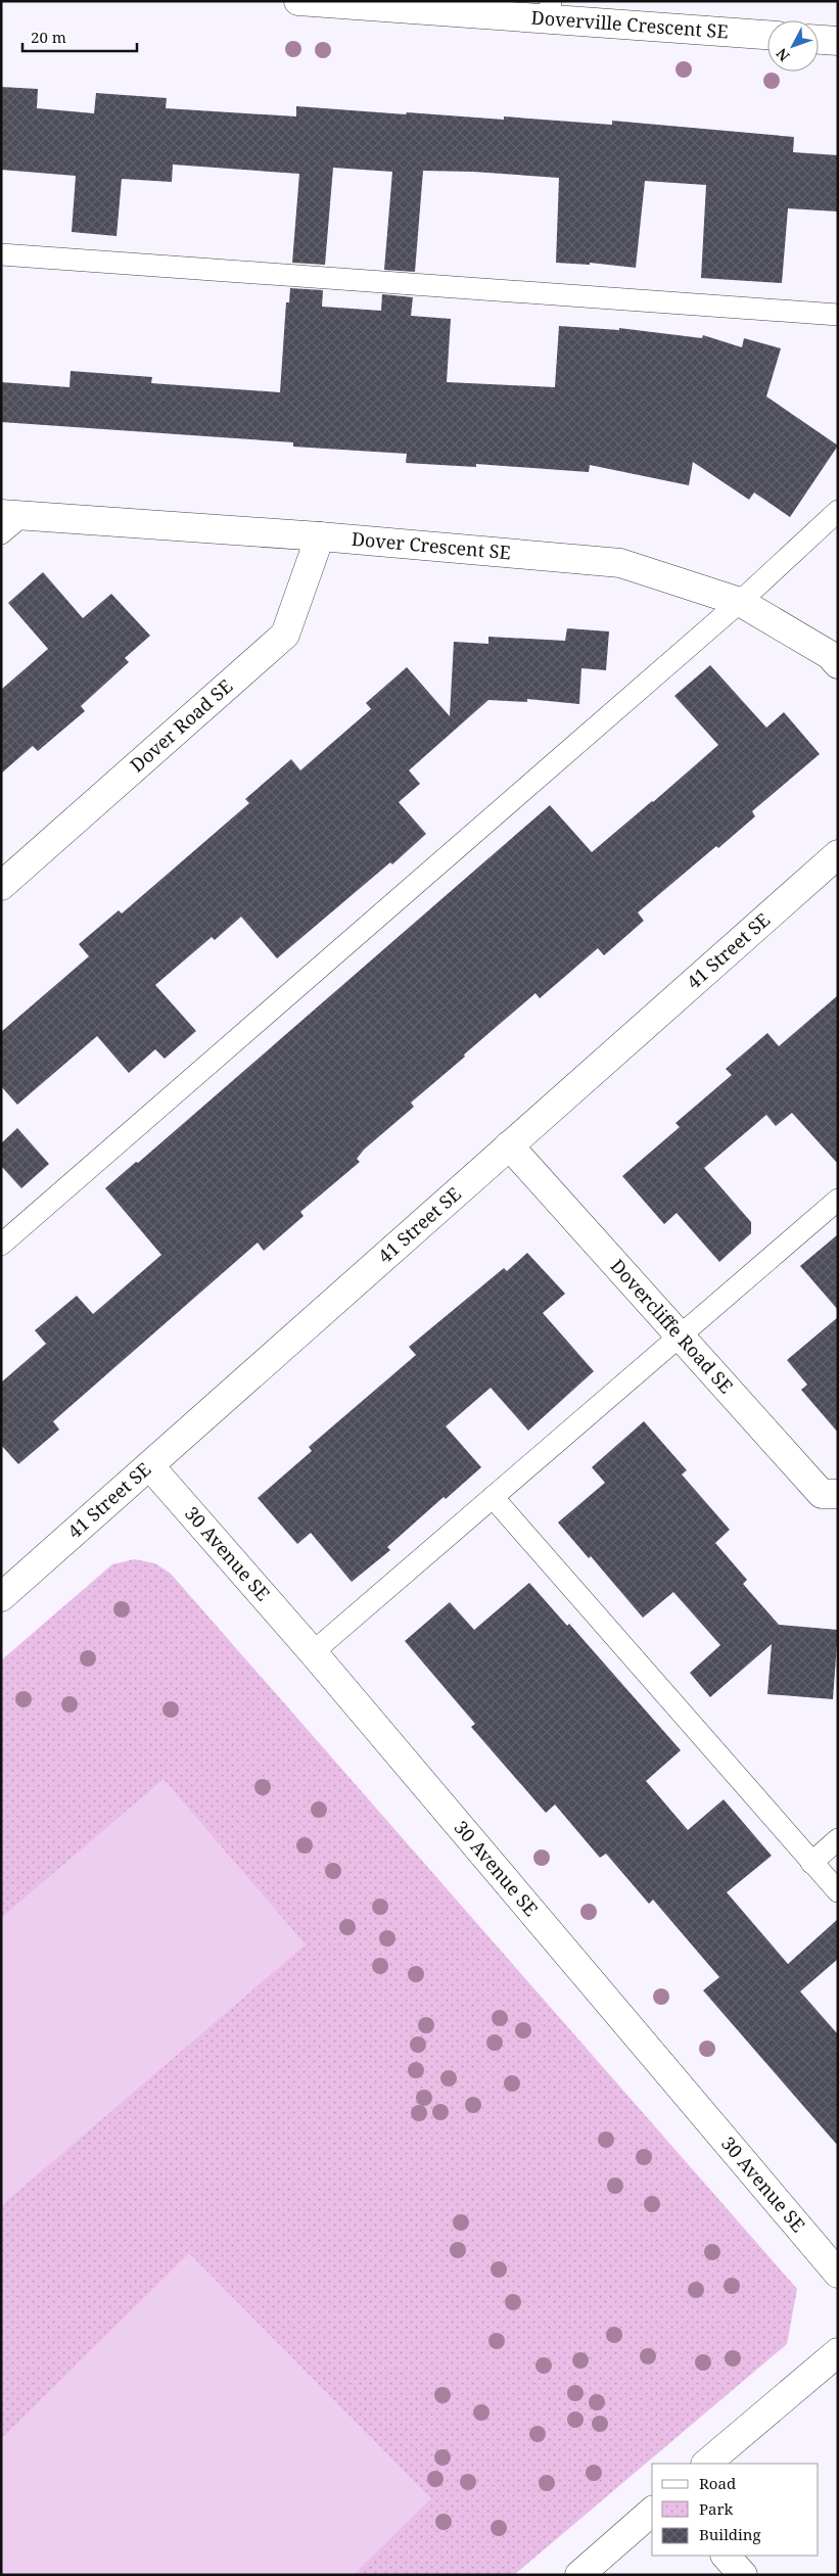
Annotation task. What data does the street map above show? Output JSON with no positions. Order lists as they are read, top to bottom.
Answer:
{
  "streets": {
    "street": [
      "Doverville Crescent SE",
      "Dover Crescent SE",
      "Dover Road SE",
      "41 Street SE",
      "Dovercliffe Road SE",
      "30 Avenue SE"
    ]
  },
  "crossings": [
    ["Dover Crescent SE", "Dover Road SE"],
    ["41 Street SE", "Dovercliffe Road SE"],
    ["41 Street SE", "30 Avenue SE"]
  ],
  "legend": ["Road", "Park", "Building"],
  "scale_bar": "20 m",
  "north": "bottom left"
}
